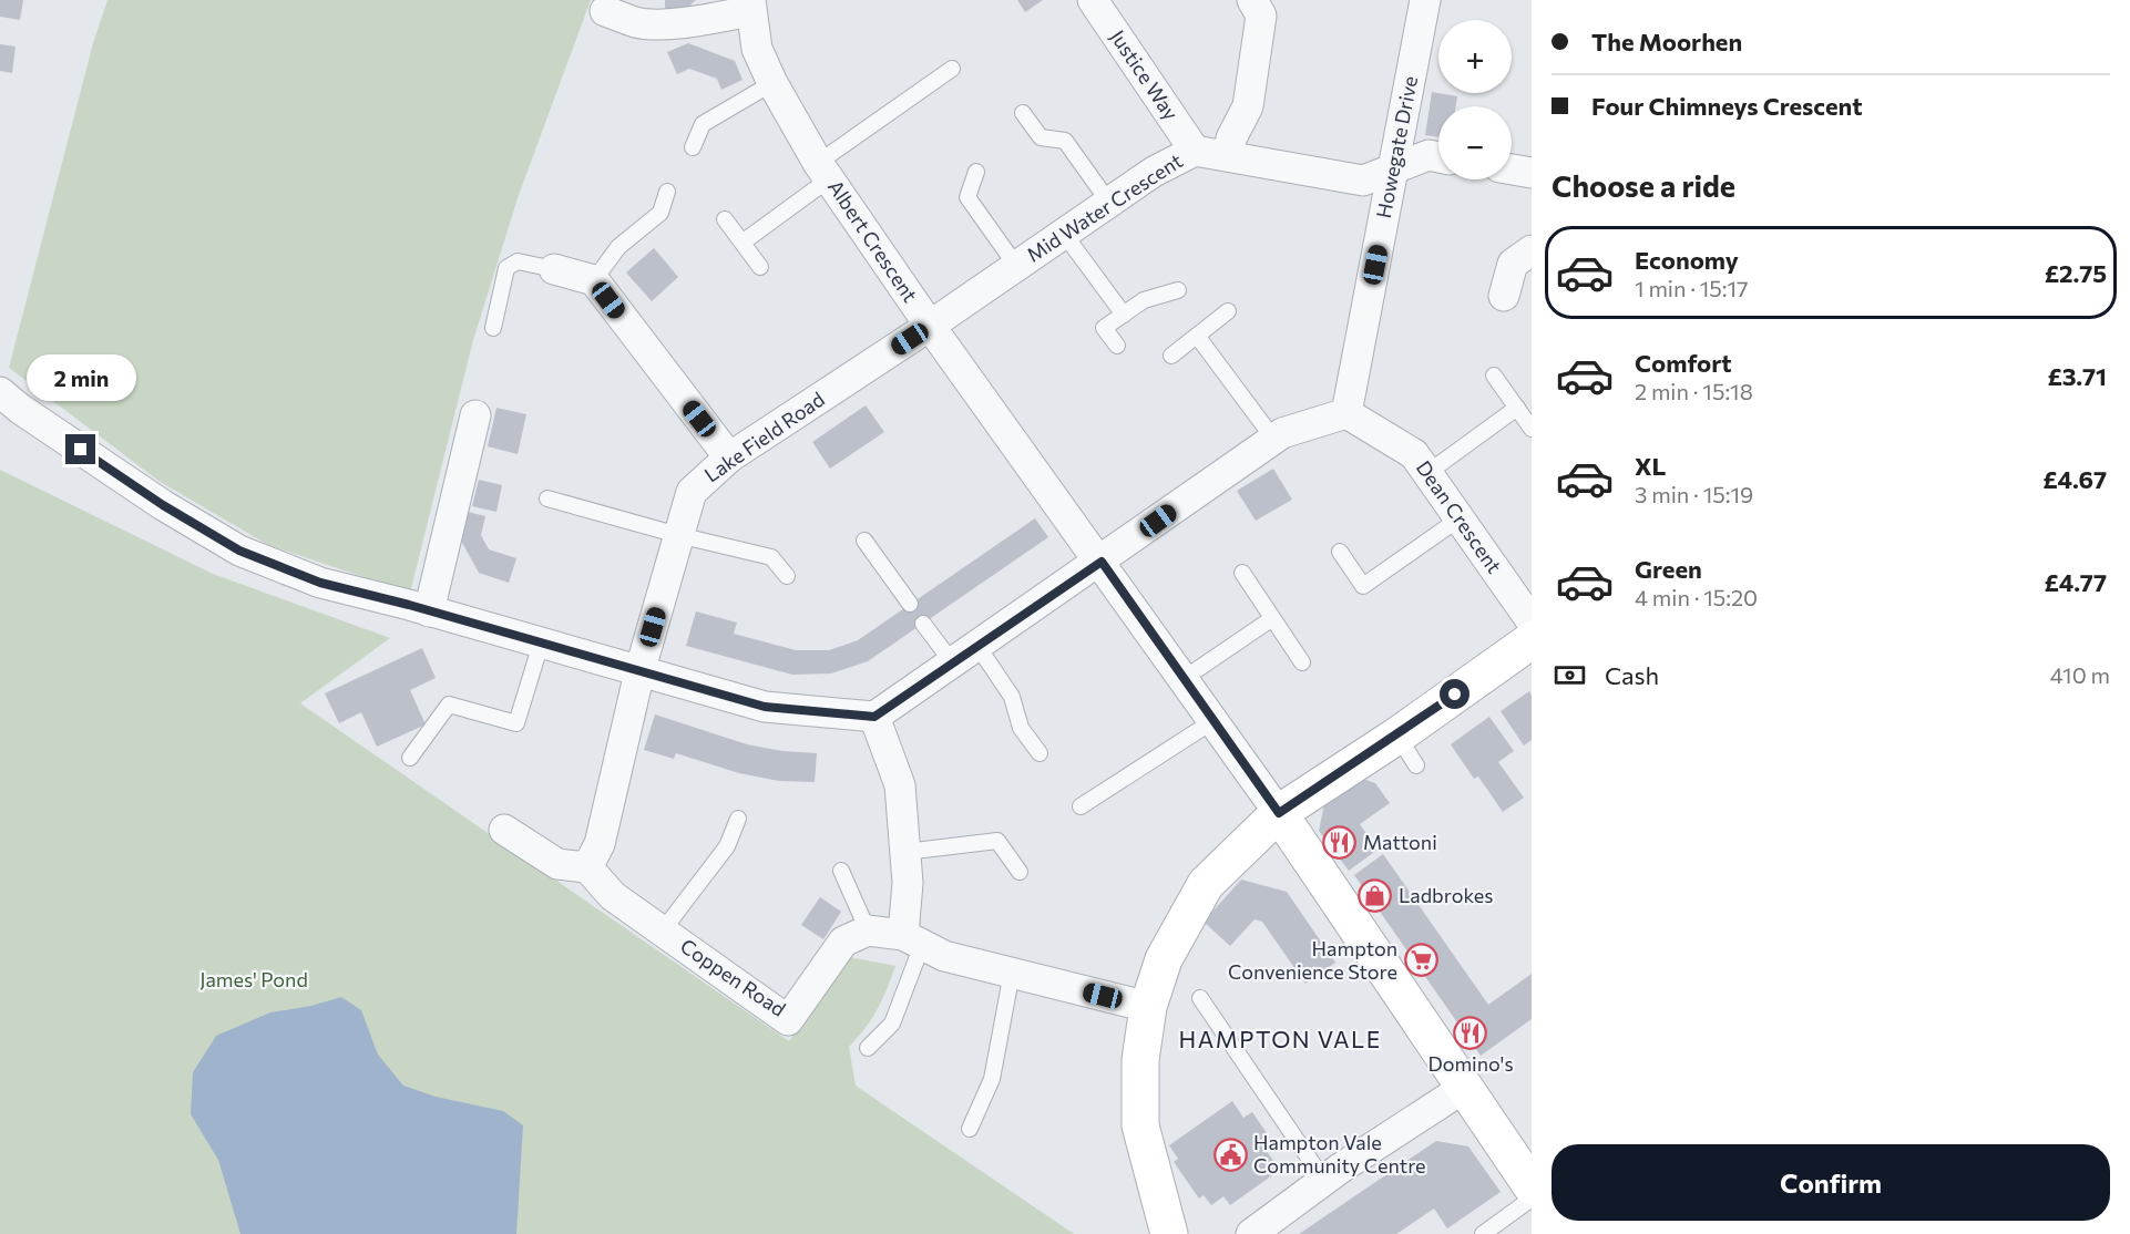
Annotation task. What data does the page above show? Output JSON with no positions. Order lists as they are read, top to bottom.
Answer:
{
  "streets": {
    "street": [
      "Justice Way",
      "Howegate Drive",
      "Mid Water Crescent",
      "Albert Crescent",
      "Lake Field Road",
      "Dean Crescent",
      "Coppen Road"
    ]
  },
  "crossings": [
    ["Justice Way", "Mid Water Crescent"],
    ["Howegate Drive", "Mid Water Crescent"],
    ["Howegate Drive", "Dean Crescent"],
    ["Mid Water Crescent", "Albert Crescent"],
    ["Mid Water Crescent", "Lake Field Road"],
    ["Albert Crescent", "Lake Field Road"]
  ],
  "districts": ["HAMPTON VALE"],
  "parks": ["James' Pond"],
  "places": {
    "restaurant": ["Mattoni", "Domino's"],
    "shop": ["Ladbrokes"],
    "supermarket": ["Hampton Convenience Store"],
    "public building": ["Hampton Vale Community Centre"]
  },
  "page": {
    "banner": ["The Moorhen", "Four Chimneys Crescent"],
    "map_buttons": ["+", "−"],
    "heading": "Choose a ride",
    "list": [
      {
        "name": "Economy",
        "note": "1 min · 15:17",
        "value": "£2.75"
      },
      {
        "name": "Comfort",
        "note": "2 min · 15:18",
        "value": "£3.71"
      },
      {
        "name": "XL",
        "note": "3 min · 15:19",
        "value": "£4.67"
      },
      {
        "name": "Green",
        "note": "4 min · 15:20",
        "value": "£4.77"
      }
    ],
    "bubble": "2 min",
    "pay": ["Cash", "410 m"],
    "buttons": "Confirm"
  }
}
